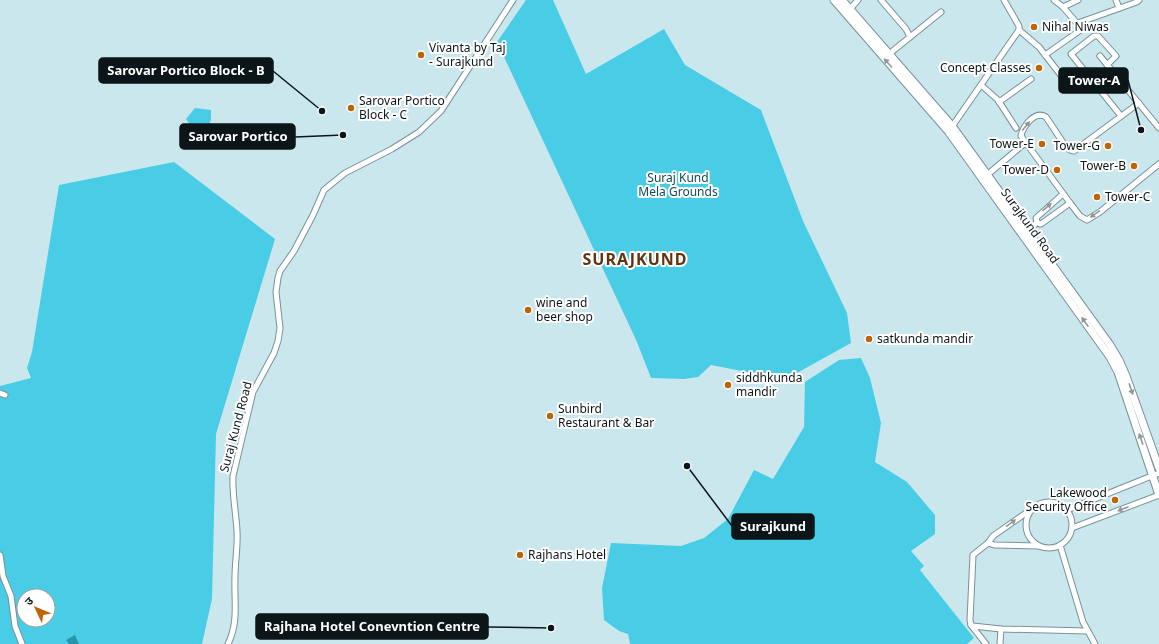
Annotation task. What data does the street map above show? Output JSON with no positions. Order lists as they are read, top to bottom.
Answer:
{
  "streets": {
    "main road": ["Surajkund Road"],
    "street": ["Suraj Kund Road"]
  },
  "districts": ["SURAJKUND"],
  "parks": ["Suraj Kund Mela Grounds"],
  "places": [
    "Nihal Niwas",
    "Vivanta by Taj - Surajkund",
    "Concept Classes",
    "Sarovar Portico Block - C",
    "Sarovar Portico Block - B",
    "Tower-A",
    "Sarovar Portico",
    "Tower-E",
    "Tower-G",
    "Tower-B",
    "Tower-D",
    "Tower-C",
    "wine and beer shop",
    "satkunda mandir",
    "siddhkunda mandir",
    "Sunbird Restaurant & Bar",
    "Surajkund",
    "Lakewood Security Office",
    "Rajhans Hotel",
    "Rajhana Hotel Conevntion Centre"
  ],
  "north": "top left"
}
